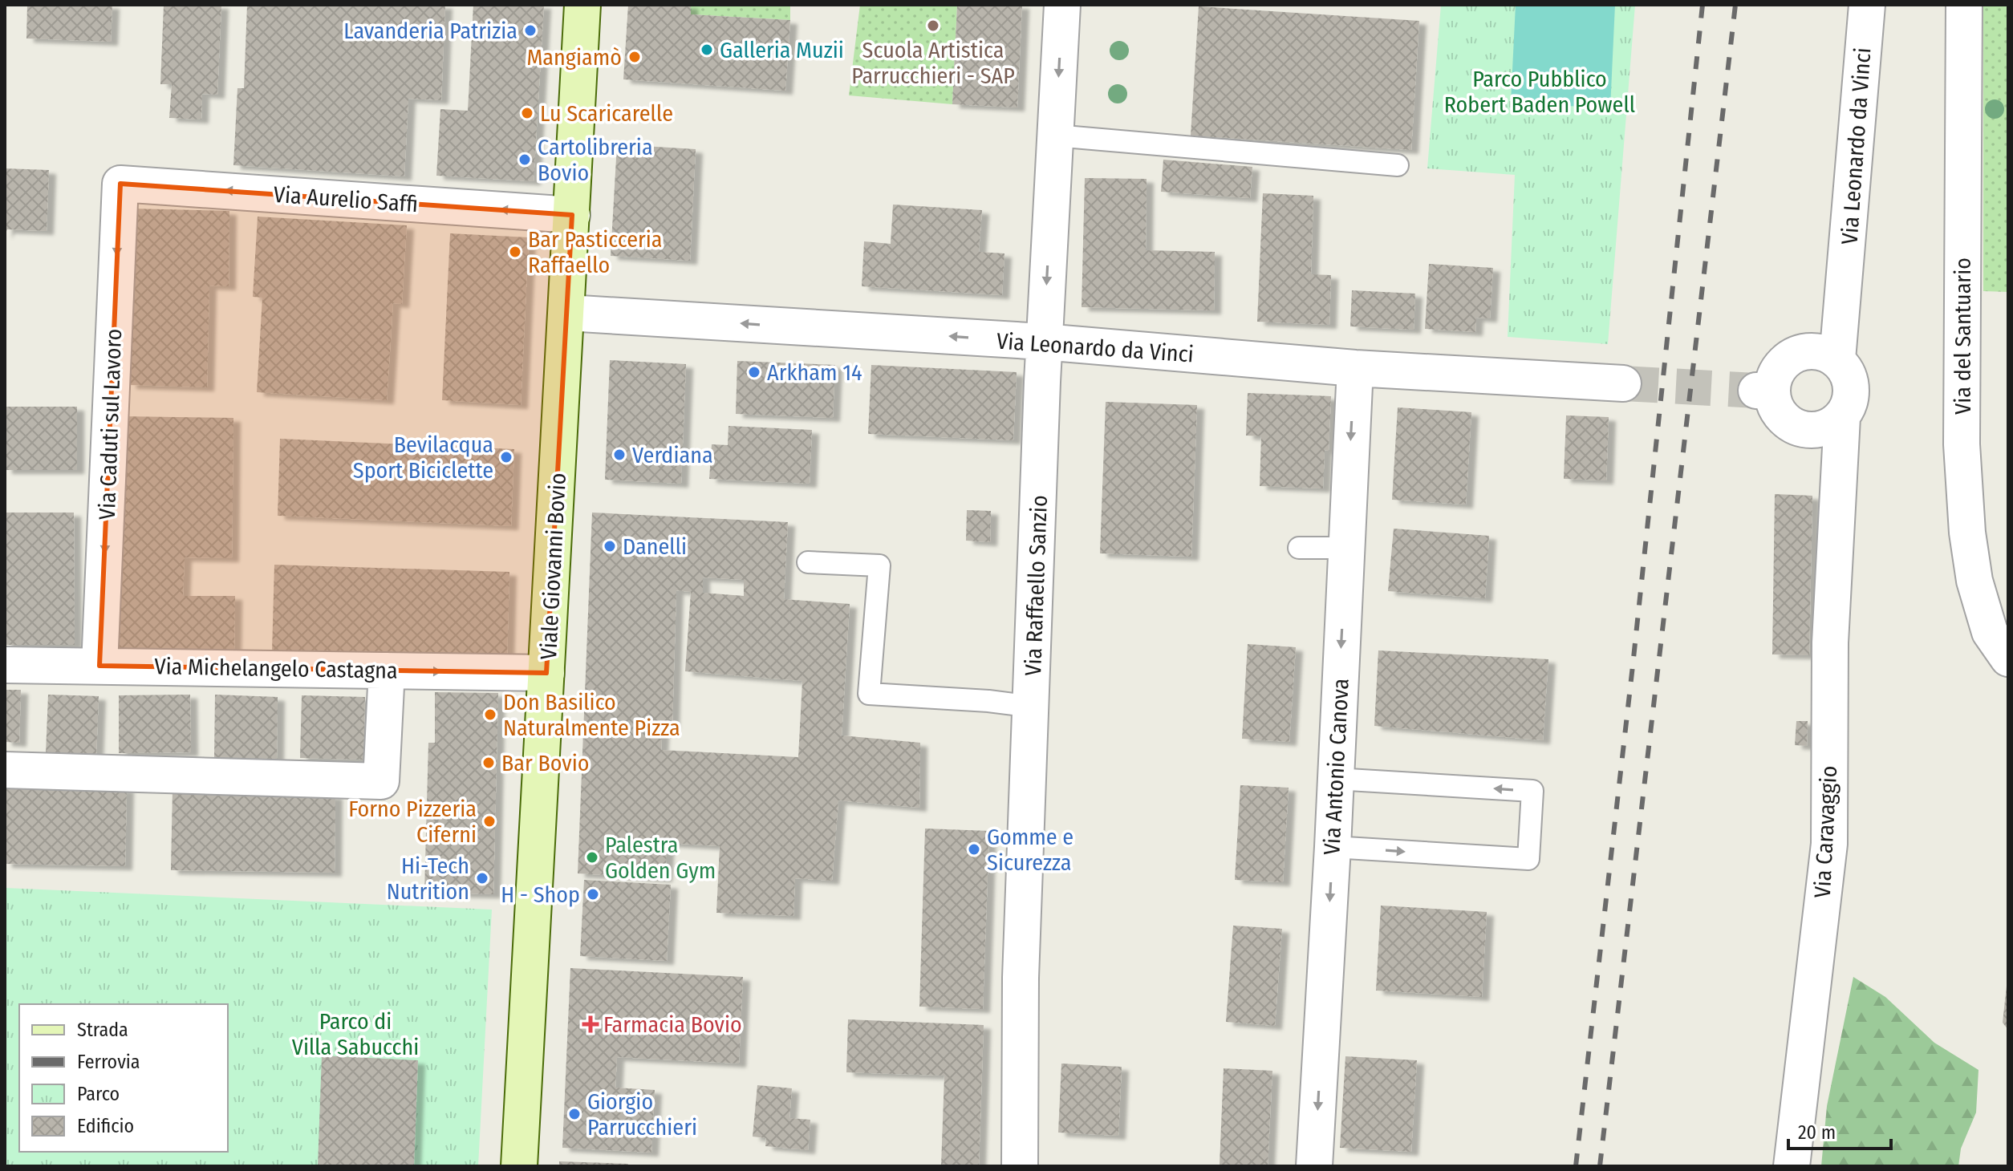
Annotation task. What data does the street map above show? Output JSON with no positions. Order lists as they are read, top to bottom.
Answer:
{
  "streets": {
    "main road": ["Viale Giovanni Bovio"],
    "street": [
      "Via Leonardo da Vinci",
      "Via Aurelio Saffi",
      "Via del Santuario",
      "Via Caduti sul Lavoro",
      "Via Raffaello Sanzio",
      "Via Michelangelo Castagna",
      "Via Antonio Canova",
      "Via Caravaggio"
    ]
  },
  "crossings": [
    ["Via Leonardo da Vinci", "Viale Giovanni Bovio"],
    ["Via Leonardo da Vinci", "Via Raffaello Sanzio"],
    ["Via Leonardo da Vinci", "Via Antonio Canova"],
    ["Via Leonardo da Vinci", "Via Caravaggio"],
    ["Via Aurelio Saffi", "Via Caduti sul Lavoro"],
    ["Via Aurelio Saffi", "Viale Giovanni Bovio"],
    ["Via Caduti sul Lavoro", "Via Michelangelo Castagna"],
    ["Viale Giovanni Bovio", "Via Michelangelo Castagna"]
  ],
  "one_way": ["Via Aurelio Saffi", "Via Caduti sul Lavoro", "Via Antonio Canova"],
  "parks": ["Parco Pubblico Robert Baden Powell", "Parco di Villa Sabucchi"],
  "places": {
    "other": [
      "Scuola Artistica Parrucchieri - SAP",
      "Lavanderia Patrizia",
      "Galleria Muzii",
      "Mangiamò",
      "Lu Scaricarelle",
      "Cartolibreria Bovio",
      "Bar Pasticceria Raffaello",
      "Arkham 14",
      "Verdiana",
      "Bevilacqua Sport Biciclette",
      "Danelli",
      "Don Basilico Naturalmente Pizza",
      "Bar Bovio",
      "Forno Pizzeria Ciferni",
      "Gomme e Sicurezza",
      "Palestra Golden Gym",
      "Hi-Tech Nutrition",
      "H - Shop",
      "Giorgio Parrucchieri"
    ],
    "health": ["Farmacia Bovio"]
  },
  "legend": [
    "Strada",
    "Ferrovia",
    "Parco",
    "Edificio"
  ],
  "scale_bar": "20 m"
}
